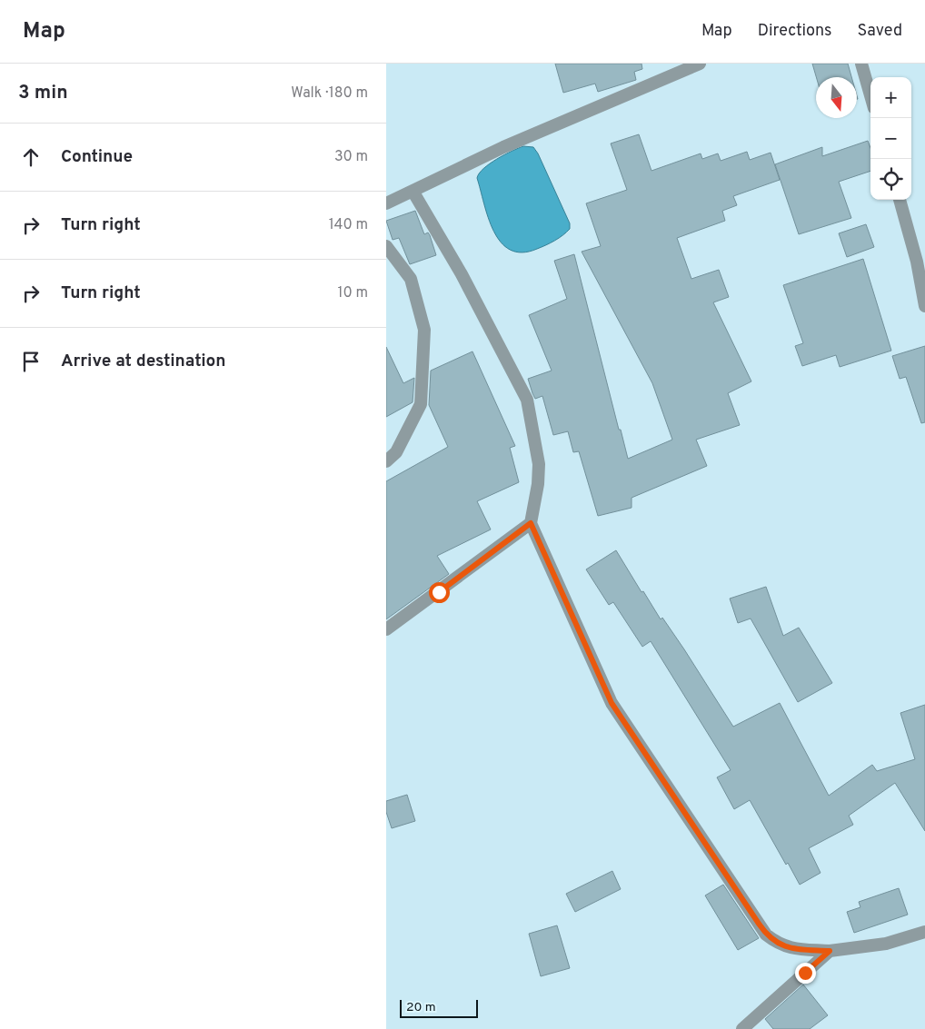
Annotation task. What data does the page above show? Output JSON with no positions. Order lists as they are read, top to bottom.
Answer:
{
  "scale_bar": "20 m",
  "north": "bottom",
  "page": {
    "header": "Map",
    "nav": ["Map", "Directions", "Saved"],
    "heading": ["3 min", "Walk · 180 m"],
    "map_buttons": ["+", "−"],
    "list": [
      ["Continue", "30 m"],
      ["Turn right", "140 m"],
      ["Turn right", "10 m"],
      "Arrive at destination"
    ],
    "scale": "20 m"
  }
}
